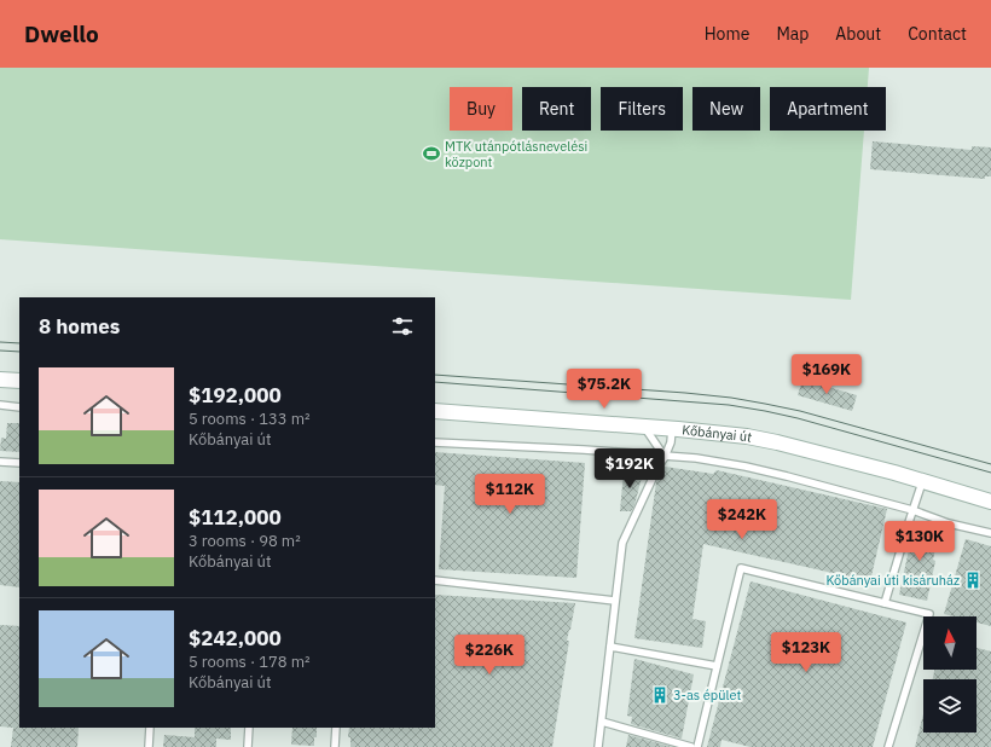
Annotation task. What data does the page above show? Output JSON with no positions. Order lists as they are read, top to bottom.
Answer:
{
  "streets": {
    "main road": ["Kőbányai út"]
  },
  "places": {
    "sports": ["MTK utánpótlásnevelési központ"],
    "building": ["Kőbányai úti kisáruház", "3-as épület"]
  },
  "north": "top",
  "page": {
    "header": "Dwello",
    "nav": [
      "Home",
      "Map",
      "About",
      "Contact"
    ],
    "chip": [
      "Buy",
      "Rent",
      "Filters",
      "New",
      "Apartment"
    ],
    "heading": "8 homes",
    "price": [
      "$169K",
      "$75.2K",
      "$192K",
      "$112K",
      "$242K",
      "$130K",
      "$123K",
      "$226K"
    ],
    "list": [
      {
        "name": "$192,000",
        "note": "5 rooms · 133 m² · Kőbányai út"
      },
      {
        "name": "$112,000",
        "note": "3 rooms · 98 m² · Kőbányai út"
      },
      {
        "name": "$242,000",
        "note": "5 rooms · 178 m² · Kőbányai út"
      }
    ]
  }
}
